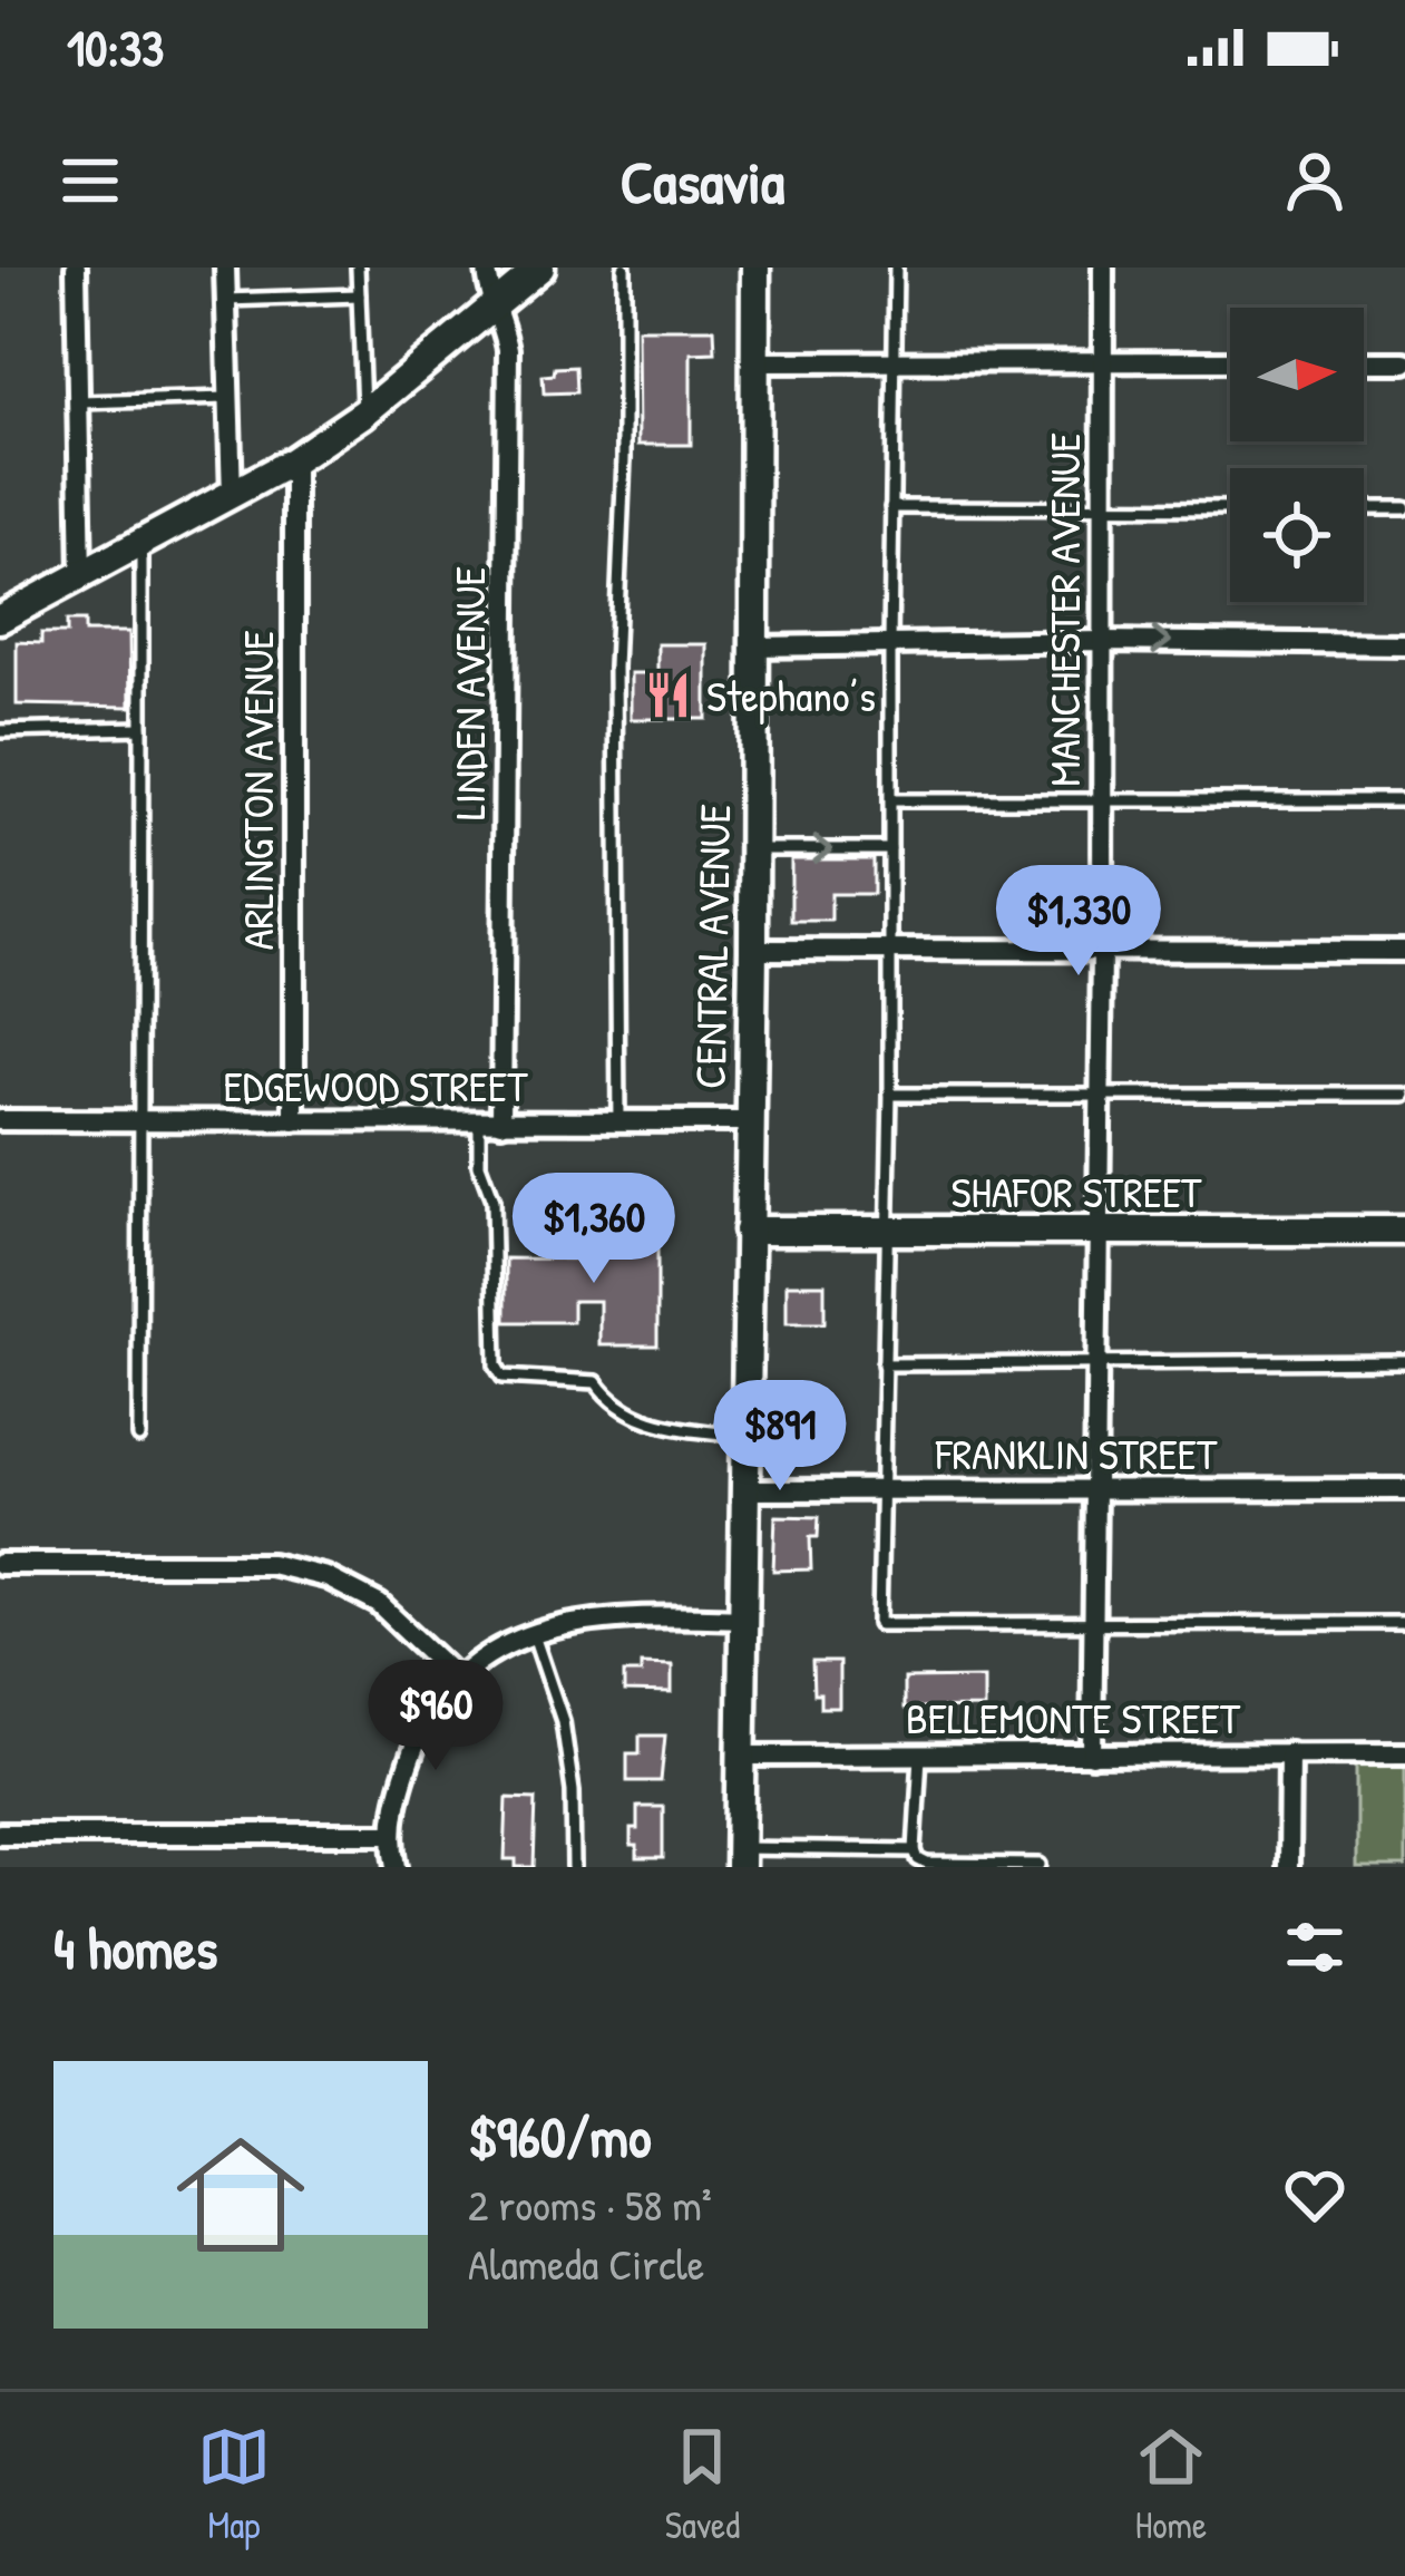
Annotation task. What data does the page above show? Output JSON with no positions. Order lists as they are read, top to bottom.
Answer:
{
  "streets": {
    "street": [
      "MANCHESTER AVENUE",
      "LINDEN AVENUE",
      "ARLINGTON AVENUE",
      "CENTRAL AVENUE",
      "EDGEWOOD STREET",
      "SHAFOR STREET",
      "FRANKLIN STREET",
      "BELLEMONTE STREET"
    ]
  },
  "crossings": [
    ["MANCHESTER AVENUE", "SHAFOR STREET"],
    ["MANCHESTER AVENUE", "FRANKLIN STREET"],
    ["MANCHESTER AVENUE", "BELLEMONTE STREET"],
    ["LINDEN AVENUE", "EDGEWOOD STREET"],
    ["ARLINGTON AVENUE", "EDGEWOOD STREET"],
    ["CENTRAL AVENUE", "EDGEWOOD STREET"],
    ["CENTRAL AVENUE", "SHAFOR STREET"],
    ["CENTRAL AVENUE", "FRANKLIN STREET"],
    ["CENTRAL AVENUE", "BELLEMONTE STREET"]
  ],
  "places": {
    "restaurant": ["Stephano’s"]
  },
  "north": "right",
  "page": {
    "status": "10:33",
    "header": "Casavia",
    "price": [
      "$1,330",
      "$1,360",
      "$891",
      "$960"
    ],
    "heading": "4 homes",
    "list": [
      {
        "name": "$960/mo",
        "note": "2 rooms · 58 m² · Alameda Circle"
      }
    ],
    "tabs": ["Map", "Saved", "Home"]
  }
}
